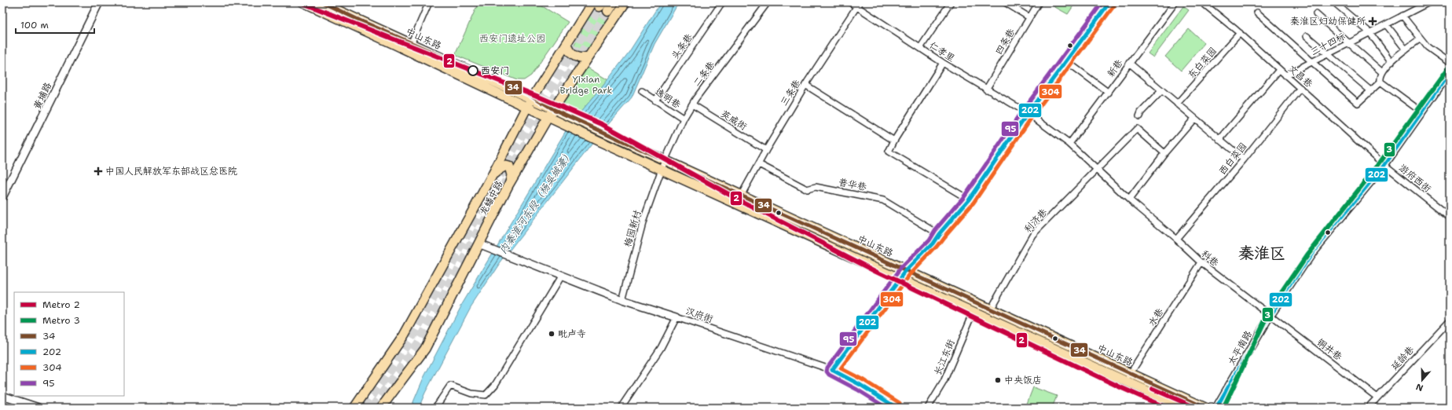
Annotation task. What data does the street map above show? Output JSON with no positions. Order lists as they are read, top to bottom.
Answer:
{
  "streets": {
    "main road": [
      "中山东路",
      "黄埔路",
      "龙蟠中路",
      "汉府街",
      "太平南路"
    ],
    "street": [
      "四条巷",
      "三十四标",
      "头条巷",
      "仁孝里",
      "东白菜园",
      "新巷",
      "二条巷",
      "文昌巷",
      "三条巷",
      "逸明巷",
      "英威街",
      "西白菜园",
      "游府西街",
      "普华巷",
      "利济巷",
      "梅园新村",
      "科巷",
      "水巷",
      "铜井巷",
      "长江东街",
      "延龄巷"
    ]
  },
  "crossings": [
    ["中山东路", "二条巷"],
    ["中山东路", "三条巷"],
    ["中山东路", "龙蟠中路"],
    ["中山东路", "利济巷"],
    ["中山东路", "梅园新村"],
    ["中山东路", "水巷"],
    ["中山东路", "长江东街"],
    ["四条巷", "仁孝里"],
    ["三十四标", "文昌巷"],
    ["头条巷", "逸明巷"],
    ["仁孝里", "三条巷"],
    ["仁孝里", "科巷"],
    ["东白菜园", "文昌巷"],
    ["新巷", "科巷"],
    ["二条巷", "逸明巷"],
    ["二条巷", "英威街"],
    ["二条巷", "梅园新村"],
    ["文昌巷", "西白菜园"],
    ["文昌巷", "游府西街"],
    ["文昌巷", "太平南路"],
    ["三条巷", "英威街"],
    ["三条巷", "普华巷"],
    ["西白菜园", "科巷"],
    ["游府西街", "太平南路"],
    ["龙蟠中路", "汉府街"],
    ["利济巷", "科巷"],
    ["梅园新村", "汉府街"],
    ["科巷", "水巷"],
    ["科巷", "太平南路"],
    ["科巷", "铜井巷"],
    ["太平南路", "铜井巷"],
    ["铜井巷", "延龄巷"]
  ],
  "districts": ["秦淮区"],
  "water": ["内秦淮河东段（杨吴城濠）"],
  "parks": ["西安门遗址公园", "Yixian Bridge Park"],
  "places": {
    "health": ["秦淮区妇幼保健所", "中国人民解放军东部战区总医院"],
    "other": ["西安门", "毗卢寺", "中央饭店"]
  },
  "lines": [
    "metro line 2",
    "transit line 34",
    "transit line 202",
    "transit line 95",
    "transit line 304",
    "metro line 3"
  ],
  "legend": [
    "Metro 2",
    "Metro 3",
    "34",
    "202",
    "304",
    "95"
  ],
  "scale_bar": "100 m",
  "north": "bottom"
}
